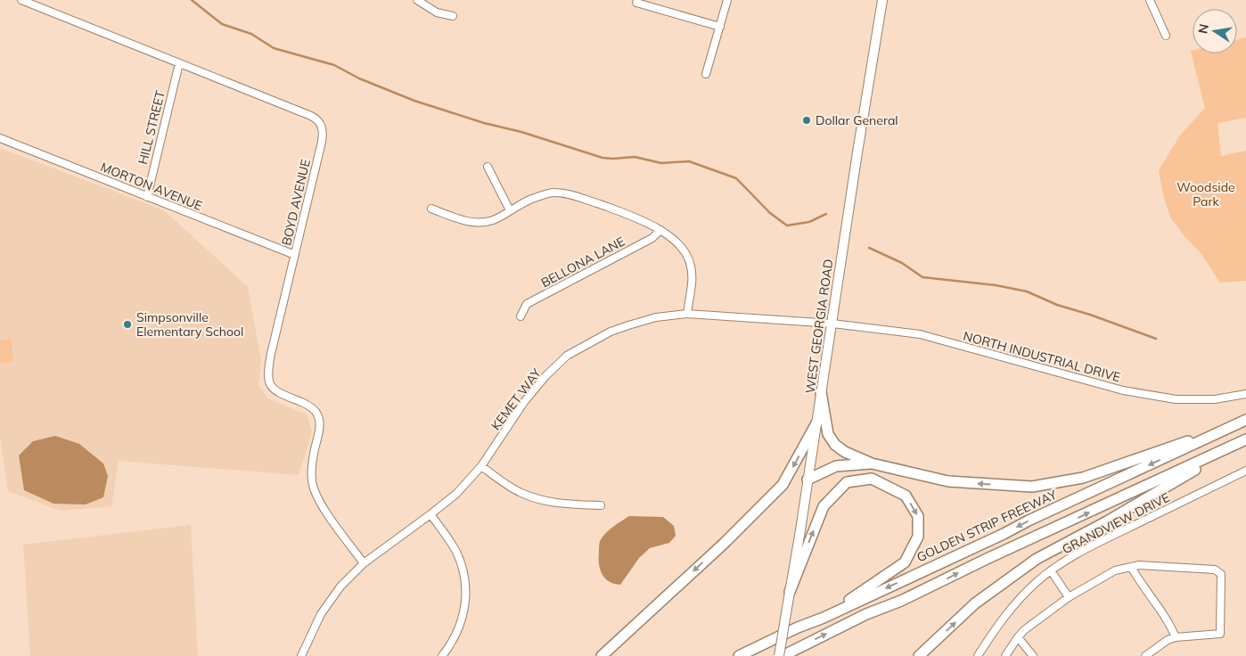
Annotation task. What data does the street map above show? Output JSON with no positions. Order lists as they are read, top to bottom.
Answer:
{
  "streets": {
    "highway": ["GOLDEN STRIP FREEWAY"],
    "main road": ["WEST GEORGIA ROAD"],
    "street": [
      "HILL STREET",
      "MORTON AVENUE",
      "BOYD AVENUE",
      "BELLONA LANE",
      "NORTH INDUSTRIAL DRIVE",
      "KEMET WAY",
      "GRANDVIEW DRIVE"
    ]
  },
  "crossings": [
    ["HILL STREET", "MORTON AVENUE"],
    ["HILL STREET", "BOYD AVENUE"],
    ["MORTON AVENUE", "BOYD AVENUE"],
    ["BOYD AVENUE", "KEMET WAY"],
    ["WEST GEORGIA ROAD", "NORTH INDUSTRIAL DRIVE"],
    ["WEST GEORGIA ROAD", "KEMET WAY"],
    ["NORTH INDUSTRIAL DRIVE", "KEMET WAY"]
  ],
  "parks": ["Woodside Park"],
  "places": ["Dollar General", "Simpsonville Elementary School"],
  "north": "left"
}
